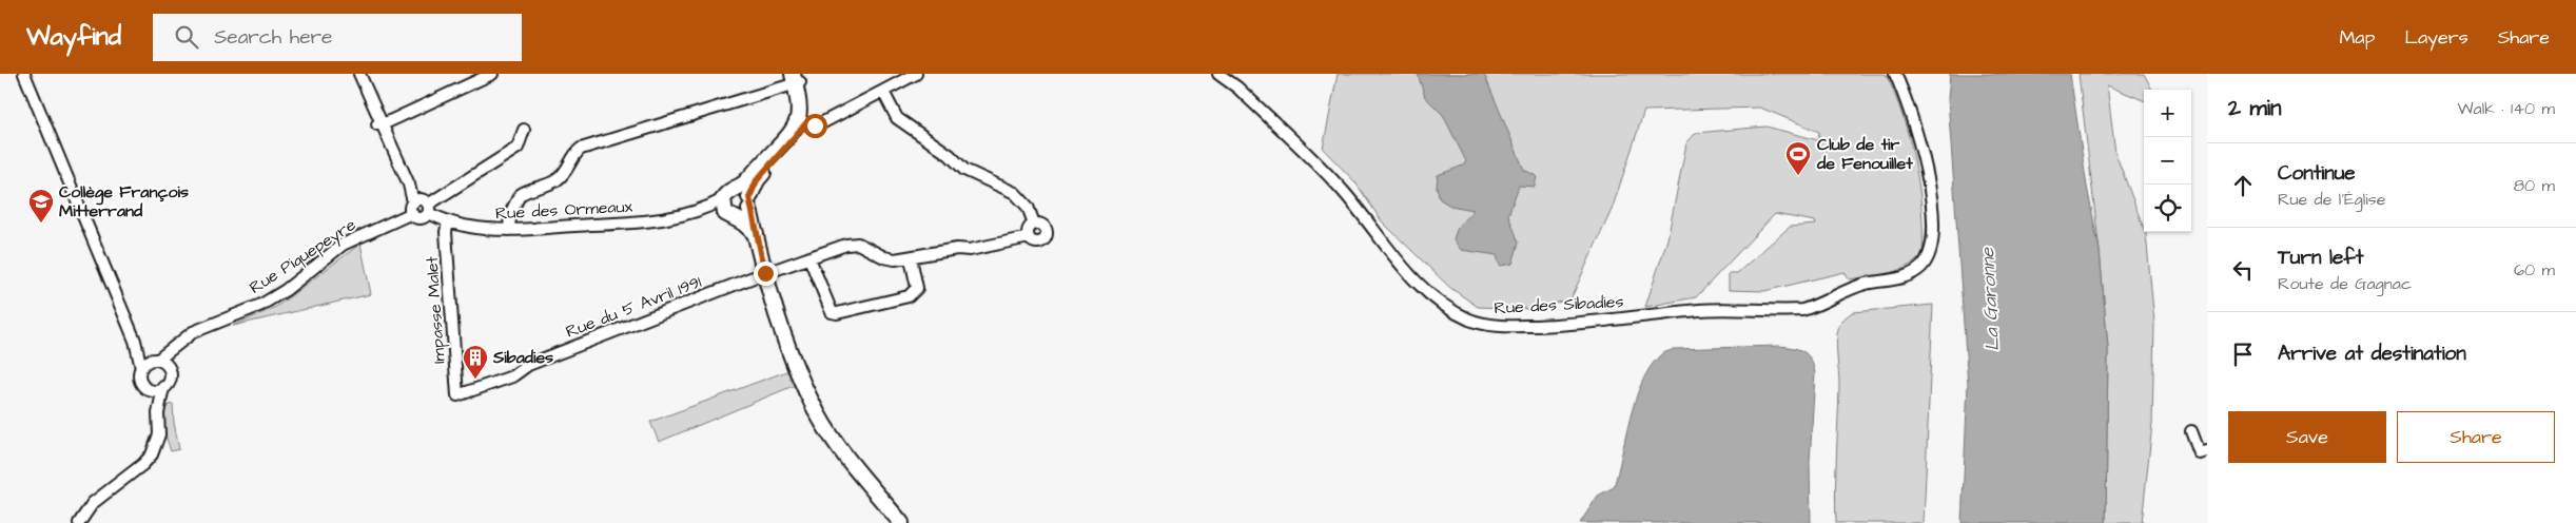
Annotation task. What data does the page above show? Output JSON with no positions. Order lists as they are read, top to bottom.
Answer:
{
  "streets": {
    "street": [
      "Rue des Ormeaux",
      "Rue Piquepeyre",
      "Rue des Sibadies",
      "Rue du 5 Avril 1991",
      "Impasse Malet"
    ]
  },
  "crossings": [
    ["Rue des Ormeaux", "Rue Piquepeyre"],
    ["Rue des Ormeaux", "Impasse Malet"],
    ["Rue du 5 Avril 1991", "Impasse Malet"]
  ],
  "water": ["La Garonne"],
  "places": {
    "sports": ["Club de tir de Fenouillet"],
    "school or university": ["Collège François Mitterrand"],
    "building": ["Sibadies"]
  },
  "page": {
    "header": "Wayfind",
    "search": "Search here",
    "nav": ["Map", "Layers", "Share"],
    "heading": ["2 min", "Walk · 140 m"],
    "map_buttons": ["+", "−"],
    "list": [
      ["Continue", "Rue de l'Église", "80 m"],
      ["Turn left", "Route de Gagnac", "60 m"],
      "Arrive at destination"
    ],
    "buttons": ["Save", "Share"]
  }
}
